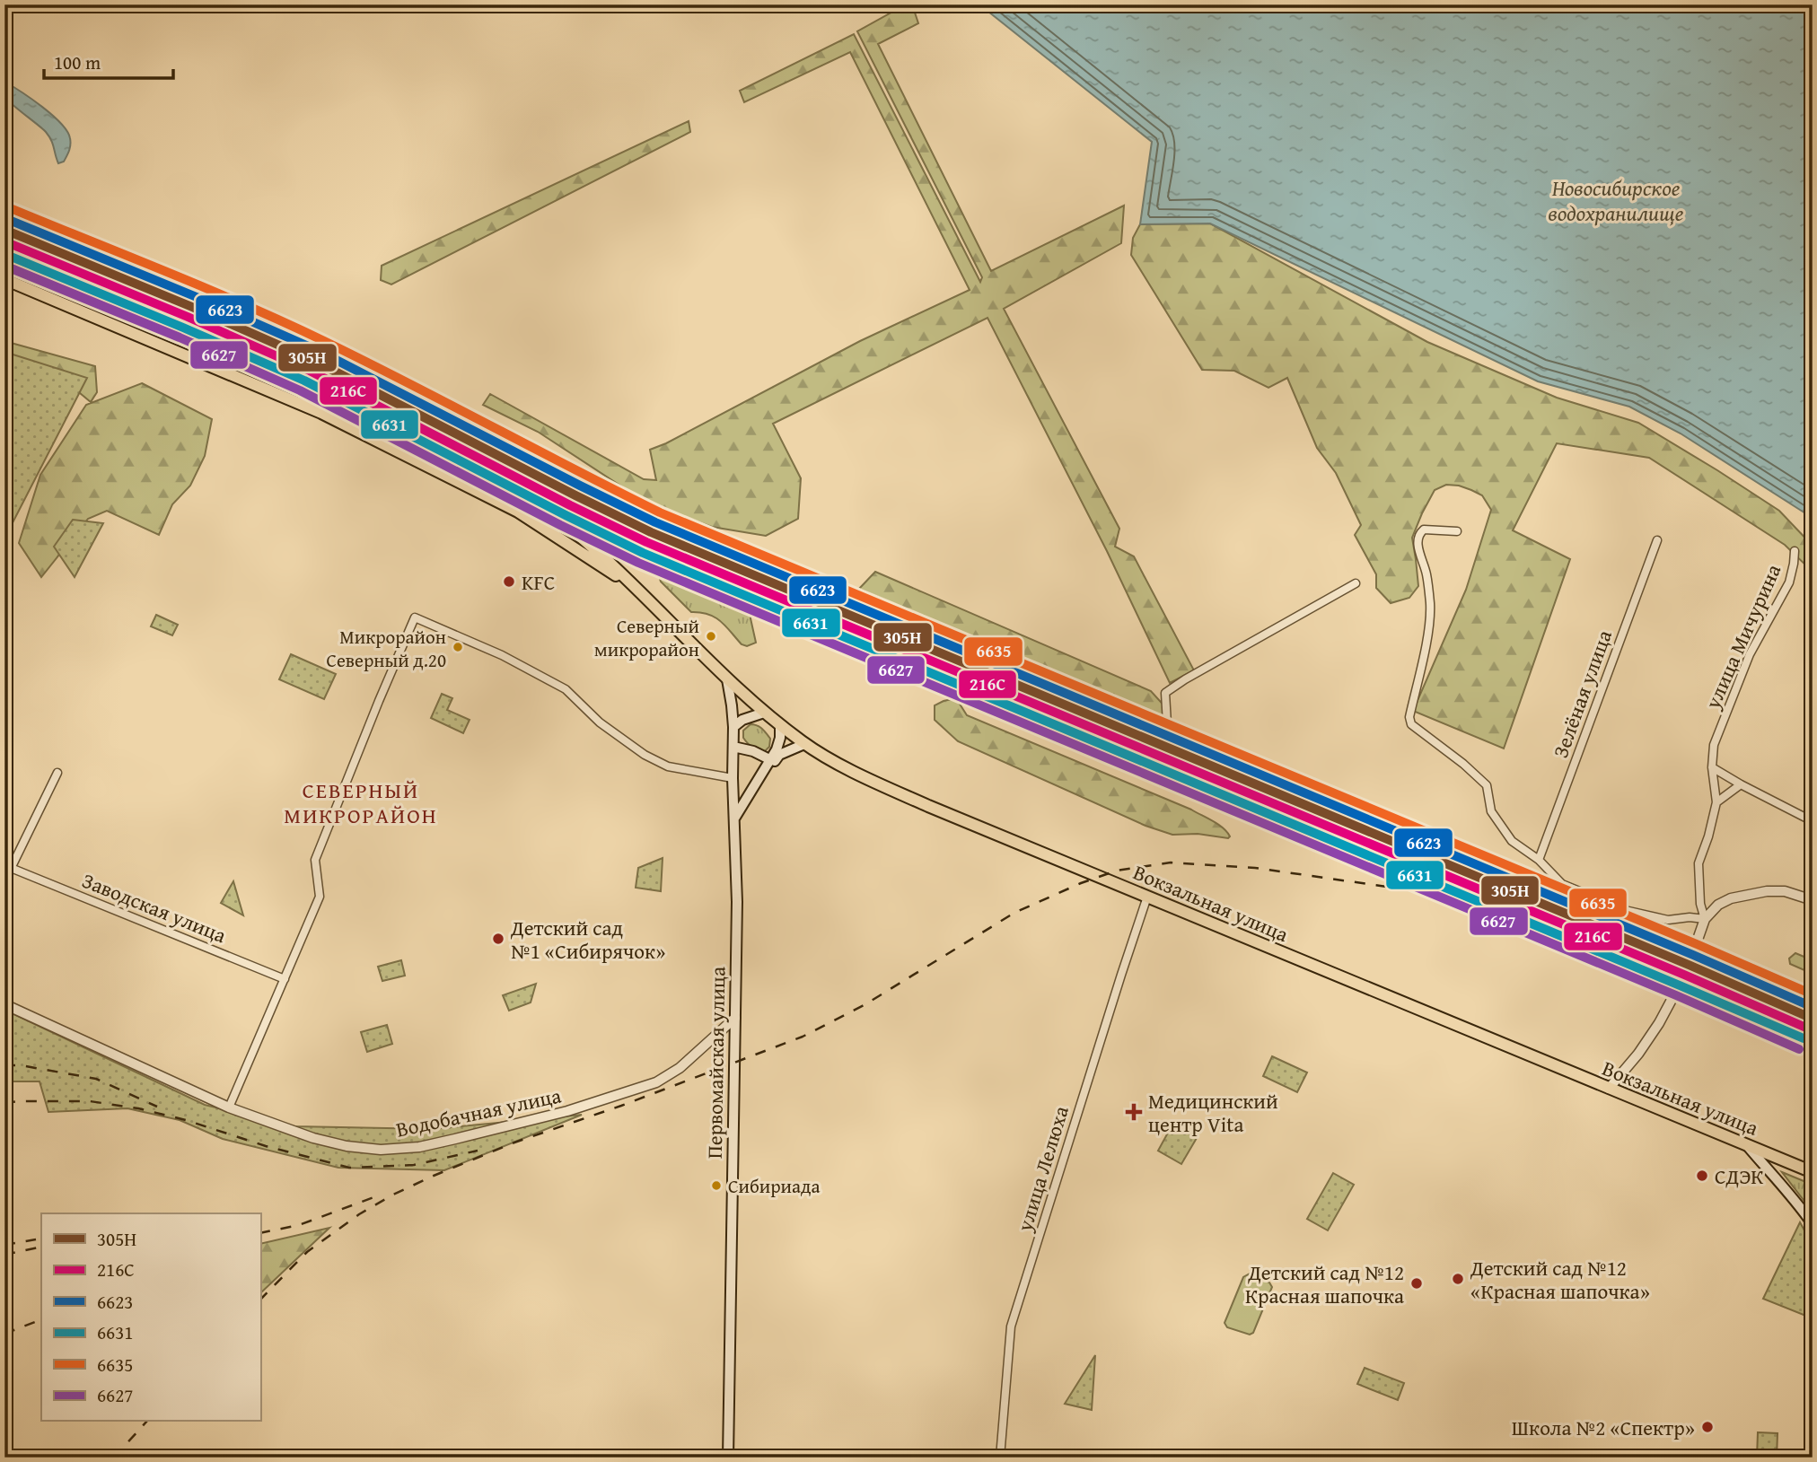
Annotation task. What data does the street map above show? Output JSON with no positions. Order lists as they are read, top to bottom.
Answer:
{
  "streets": {
    "highway": ["Вокзальная улица"],
    "main road": ["Первомайская улица"],
    "street": [
      "улица Мичурина",
      "Зелёная улица",
      "Заводская улица",
      "Водобачная улица",
      "улица Лелюха"
    ]
  },
  "crossings": [
    ["Вокзальная улица", "Первомайская улица"],
    ["Вокзальная улица", "улица Лелюха"],
    ["Первомайская улица", "Водобачная улица"]
  ],
  "districts": ["СЕВЕРНЫЙ МИКРОРАЙОН"],
  "water": ["Новосибирское водохранилище"],
  "places": {
    "other": [
      "KFC",
      "Северный микрорайон",
      "Микрорайон Северный д.20",
      "Детский сад №1 «Сибирячок»",
      "СДЭК",
      "Сибириада",
      "Детский сад №12 «Красная шапочка»",
      "Детский сад №12 Красная шапочка",
      "Школа №2 «Спектр»"
    ],
    "health": ["Медицинский центр Vita"]
  },
  "lines": [
    "transit line 6635",
    "transit line 6623",
    "transit line 305Н",
    "transit line 216С",
    "transit line 6631",
    "transit line 6627"
  ],
  "legend": [
    "305Н",
    "216С",
    "6623",
    "6631",
    "6635",
    "6627"
  ],
  "scale_bar": "100 m"
}
